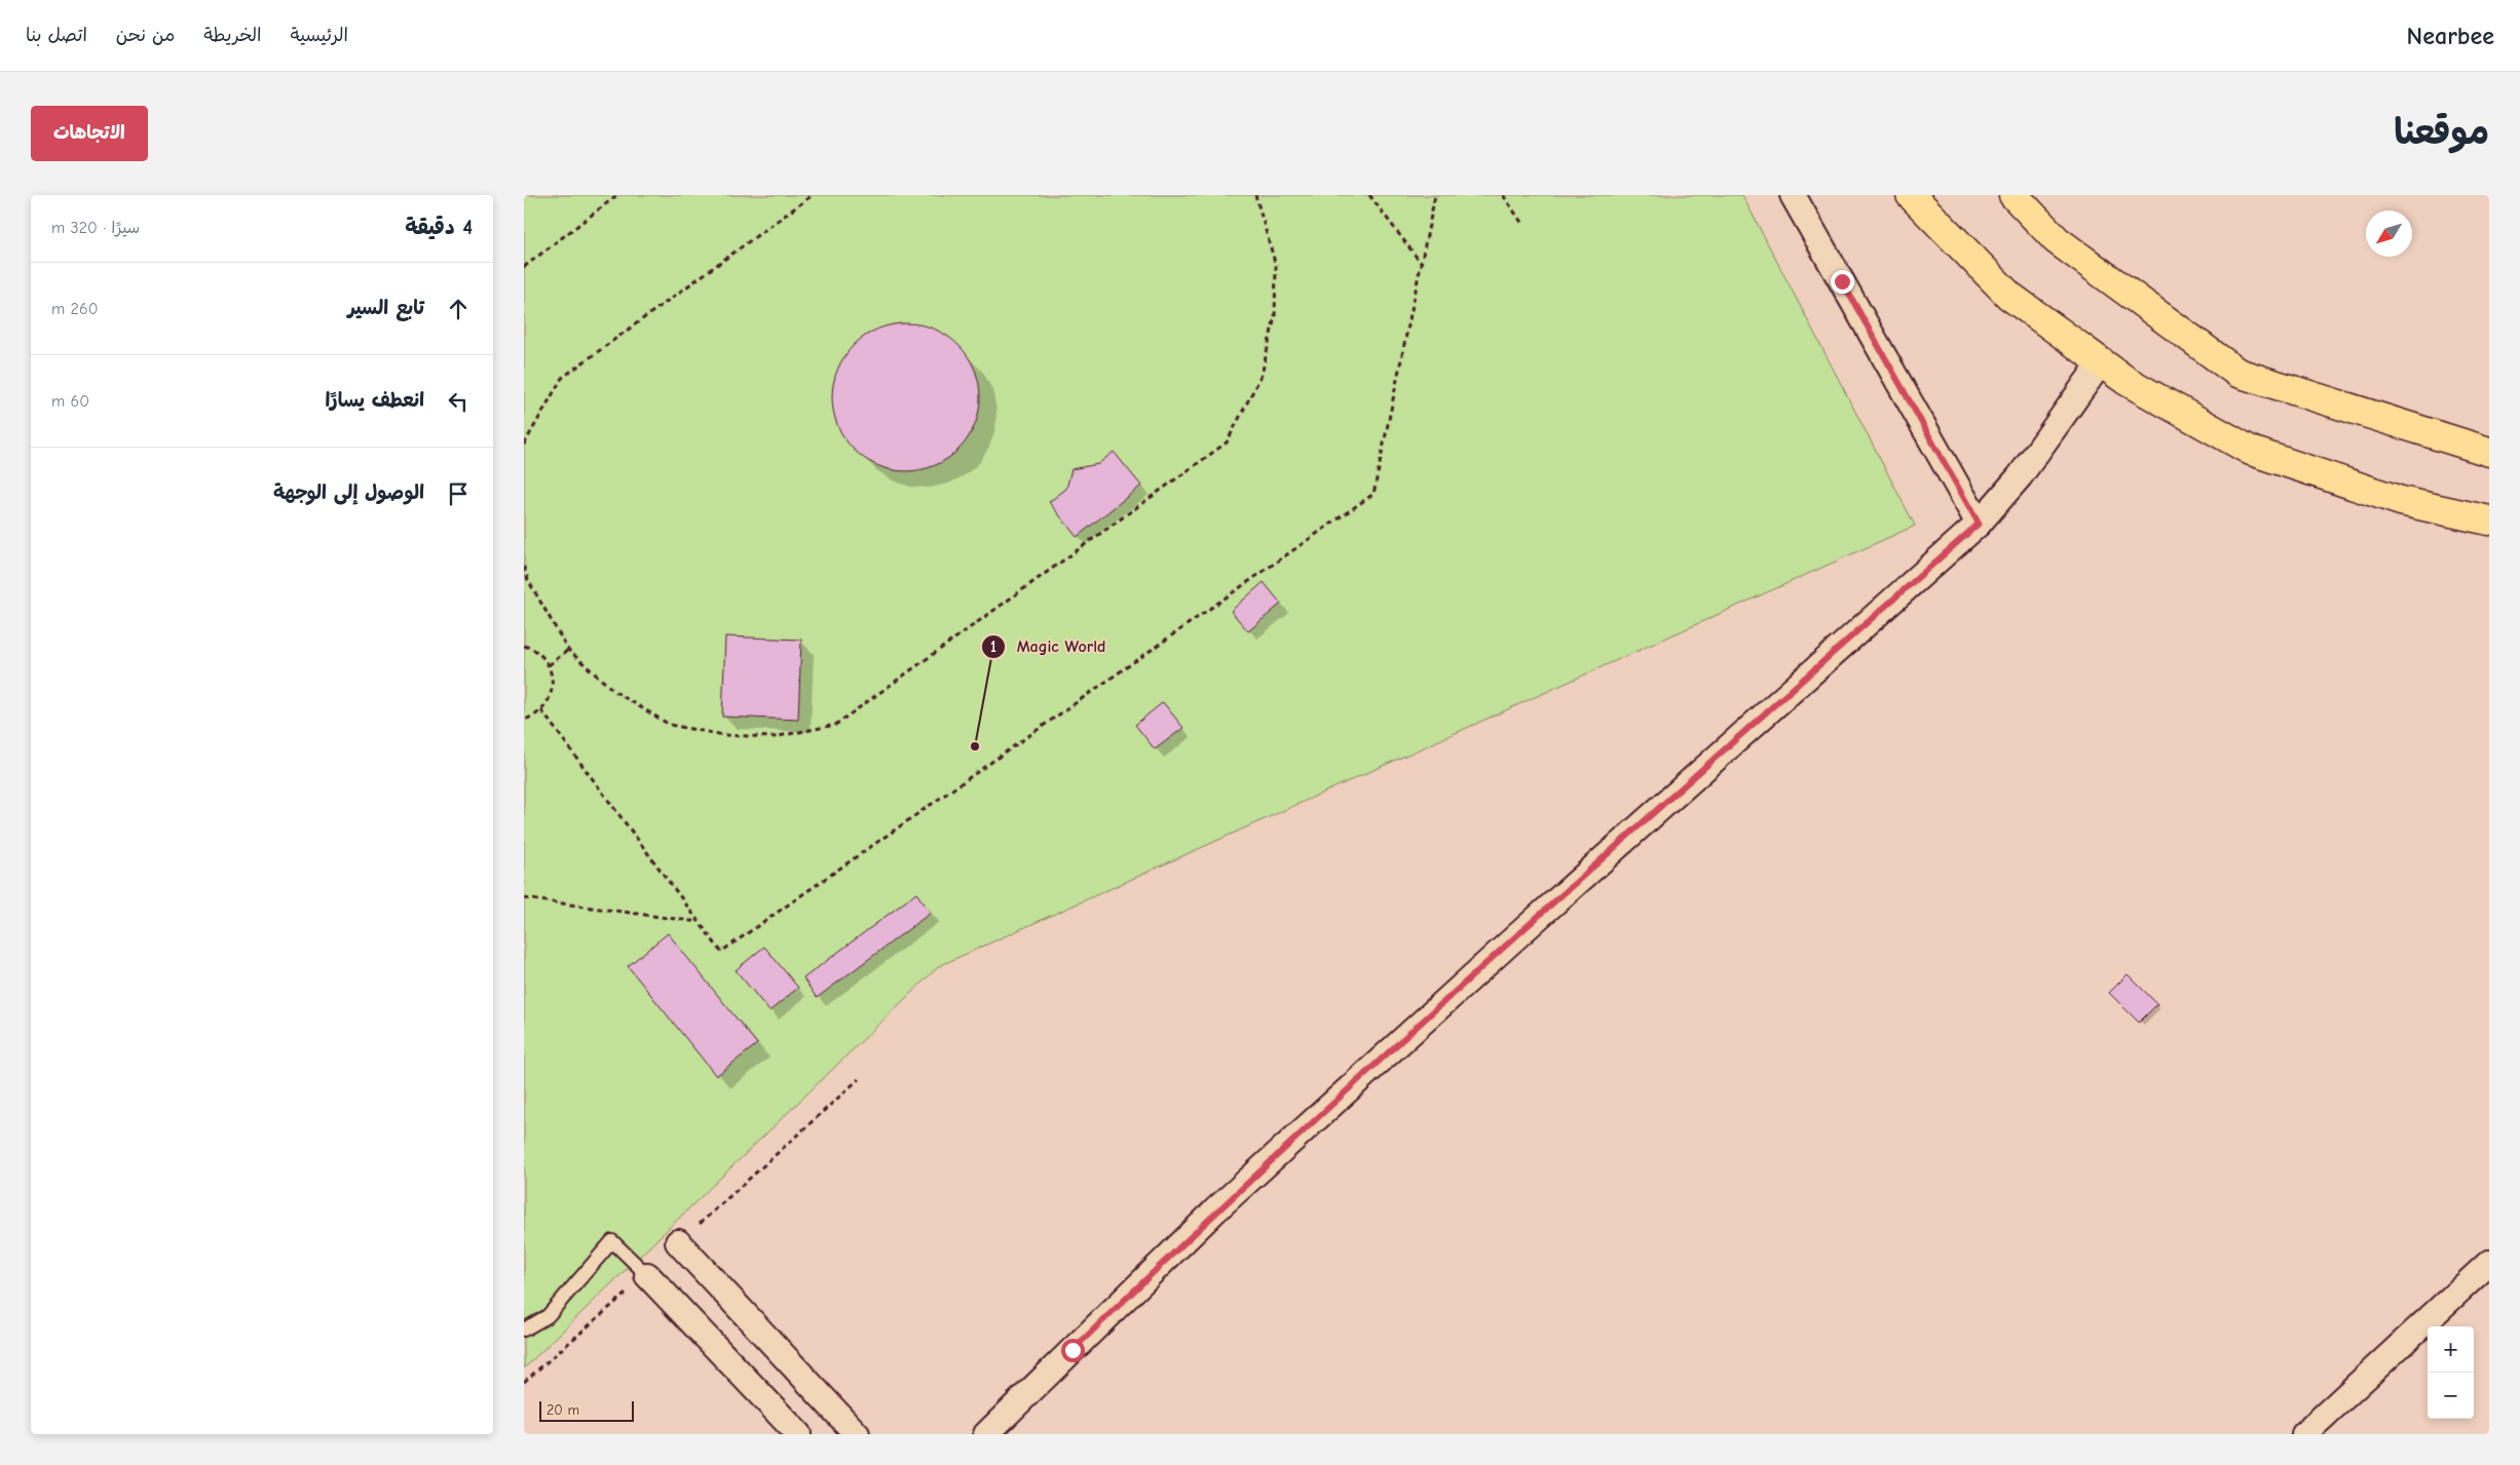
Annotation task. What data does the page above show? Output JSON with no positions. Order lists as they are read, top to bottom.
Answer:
{
  "places": ["Magic World"],
  "scale_bar": "20 m",
  "north": "bottom left",
  "page": {
    "header": "Nearbee",
    "nav": [
      "الرئيسية",
      "الخريطة",
      "من نحن",
      "اتصل بنا"
    ],
    "title": "موقعنا",
    "buttons": "الاتجاهات",
    "heading": ["4 دقيقة", "سيرًا · 320 m"],
    "list": [
      ["تابع السير", "260 m"],
      ["انعطف يسارًا", "60 m"],
      "الوصول إلى الوجهة"
    ],
    "map_buttons": ["+", "−"],
    "scale": "20 m"
  }
}
